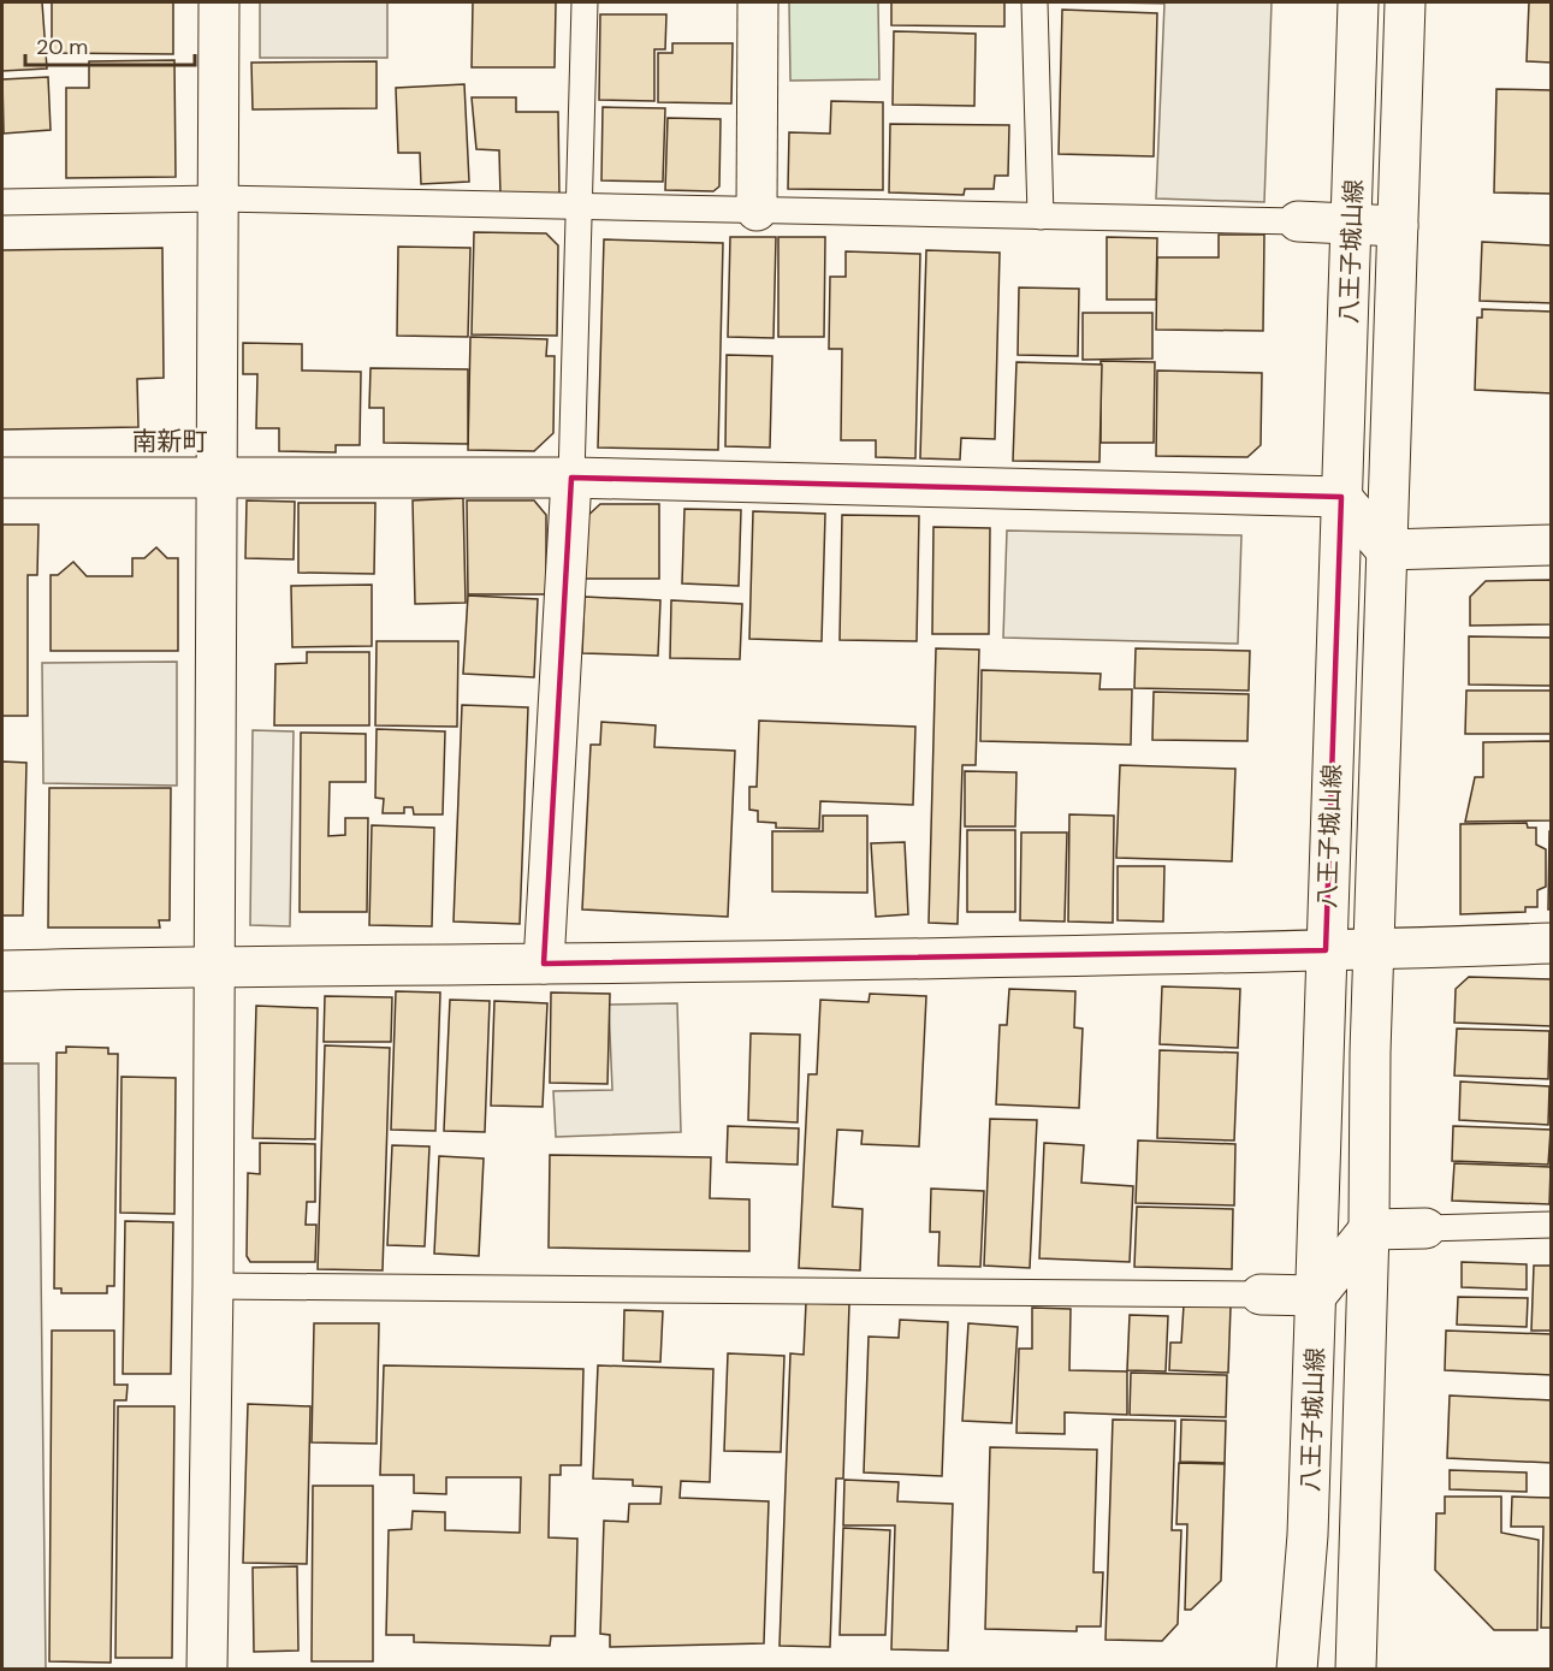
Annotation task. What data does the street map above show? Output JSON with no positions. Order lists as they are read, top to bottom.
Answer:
{
  "streets": {
    "street": ["八王子城山線"]
  },
  "districts": ["南新町"],
  "scale_bar": "20 m"
}
